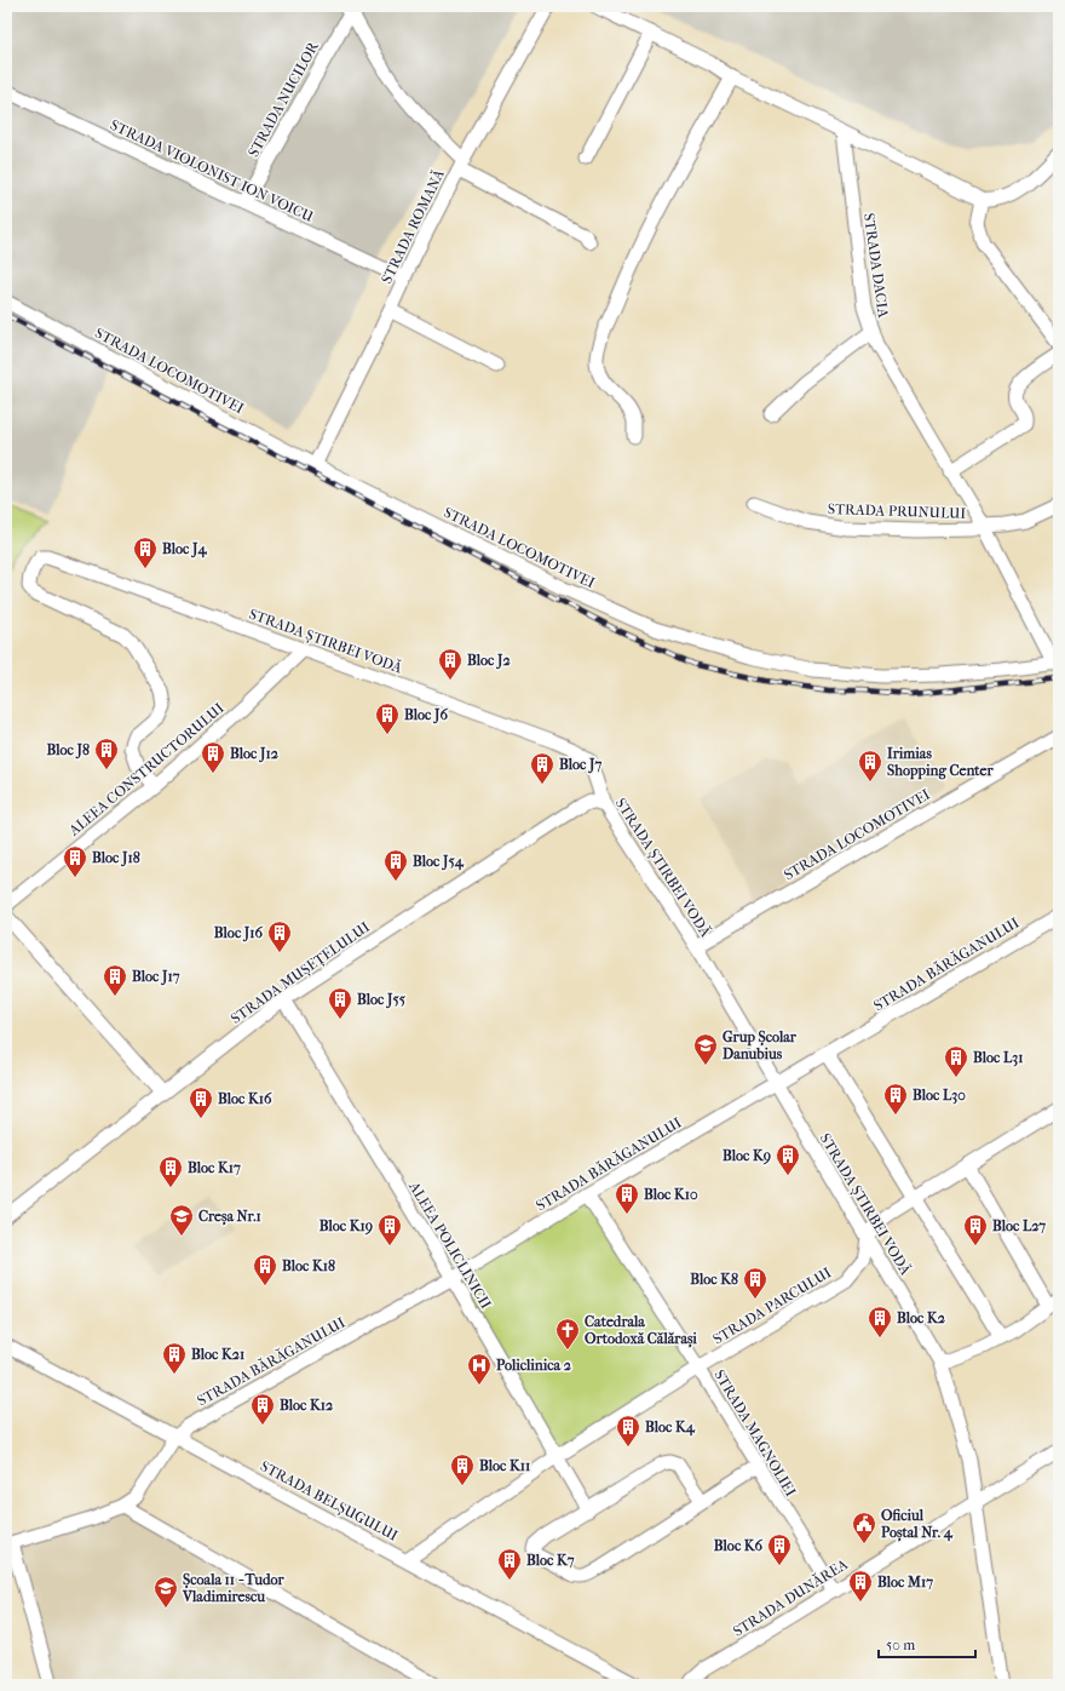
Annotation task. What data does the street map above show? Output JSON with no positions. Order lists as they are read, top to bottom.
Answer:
{
  "streets": {
    "street": [
      "STRADA NUCILOR",
      "STRADA VIOLONIST ION VOICU",
      "STRADA ROMANĂ",
      "STRADA DACIA",
      "STRADA LOCOMOTIVEI",
      "STRADA PRUNULUI",
      "STRADA ȘTIRBEI VODĂ",
      "ALEEA CONSTRUCTORULUI",
      "STRADA BĂRĂGANULUI",
      "STRADA MUȘEȚELULUI",
      "ALEEA POLICLINICII",
      "STRADA PARCULUI",
      "STRADA MAGNOLIEI",
      "STRADA BELȘUGULUI",
      "STRADA DUNĂREA"
    ]
  },
  "crossings": [
    ["STRADA NUCILOR", "STRADA VIOLONIST ION VOICU"],
    ["STRADA VIOLONIST ION VOICU", "STRADA ROMANĂ"],
    ["STRADA ROMANĂ", "STRADA LOCOMOTIVEI"],
    ["STRADA DACIA", "STRADA LOCOMOTIVEI"],
    ["STRADA DACIA", "STRADA PRUNULUI"],
    ["STRADA LOCOMOTIVEI", "STRADA ȘTIRBEI VODĂ"],
    ["STRADA ȘTIRBEI VODĂ", "ALEEA CONSTRUCTORULUI"],
    ["STRADA ȘTIRBEI VODĂ", "STRADA BĂRĂGANULUI"],
    ["STRADA ȘTIRBEI VODĂ", "STRADA MUȘEȚELULUI"],
    ["STRADA ȘTIRBEI VODĂ", "STRADA PARCULUI"],
    ["STRADA ȘTIRBEI VODĂ", "STRADA DUNĂREA"],
    ["STRADA BĂRĂGANULUI", "ALEEA POLICLINICII"],
    ["STRADA BĂRĂGANULUI", "STRADA MAGNOLIEI"],
    ["STRADA BĂRĂGANULUI", "STRADA BELȘUGULUI"],
    ["STRADA MUȘEȚELULUI", "ALEEA POLICLINICII"],
    ["ALEEA POLICLINICII", "STRADA PARCULUI"],
    ["STRADA PARCULUI", "STRADA MAGNOLIEI"],
    ["STRADA PARCULUI", "STRADA BELȘUGULUI"],
    ["STRADA MAGNOLIEI", "STRADA DUNĂREA"]
  ],
  "places": {
    "building": [
      "Bloc J4",
      "Bloc J2",
      "Bloc J6",
      "Bloc J8",
      "Bloc J12",
      "Irimias Shopping Center",
      "Bloc J7",
      "Bloc J18",
      "Bloc J54",
      "Bloc J16",
      "Bloc J17",
      "Bloc J55",
      "Bloc L31",
      "Bloc L30",
      "Bloc K16",
      "Bloc K9",
      "Bloc K17",
      "Bloc K10",
      "Bloc K19",
      "Bloc L27",
      "Bloc K18",
      "Bloc K8",
      "Bloc K2",
      "Bloc K21",
      "Bloc K12",
      "Bloc K4",
      "Bloc K11",
      "Bloc K6",
      "Bloc K7",
      "Bloc M17"
    ],
    "school or university": ["Grup Școlar Danubius", "Creșa Nr.1", "Școala 11 - Tudor Vladimirescu"],
    "church": ["Catedrala Ortodoxă Călărași"],
    "hospital": ["Policlinica 2"],
    "public building": ["Oficiul Poștal Nr. 4"]
  },
  "scale_bar": "50 m"
}
